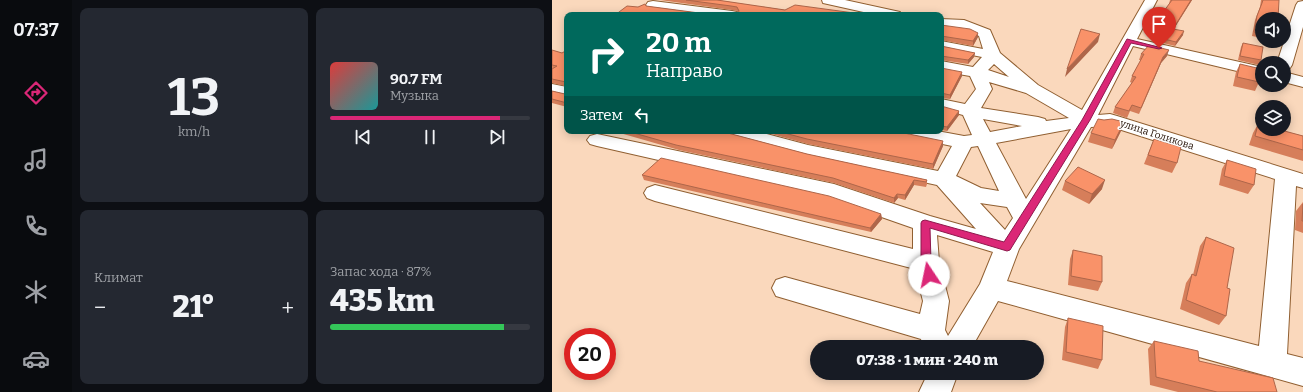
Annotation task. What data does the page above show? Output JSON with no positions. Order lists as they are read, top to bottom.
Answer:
{
  "streets": {
    "street": ["улица Голикова"]
  },
  "page": {
    "tabs": "07:37",
    "tile": [
      ["13", "km/h"],
      "Климат",
      ["Запас хода · 87%", "435 km"]
    ],
    "turn": ["20 m", "Направо"],
    "song": ["90.7 FM", "Музыка"],
    "then": "Затем",
    "heat": ["−", "21°", "+"],
    "limit": "20",
    "trip": "07:38 · 1 мин · 240 m"
  }
}
